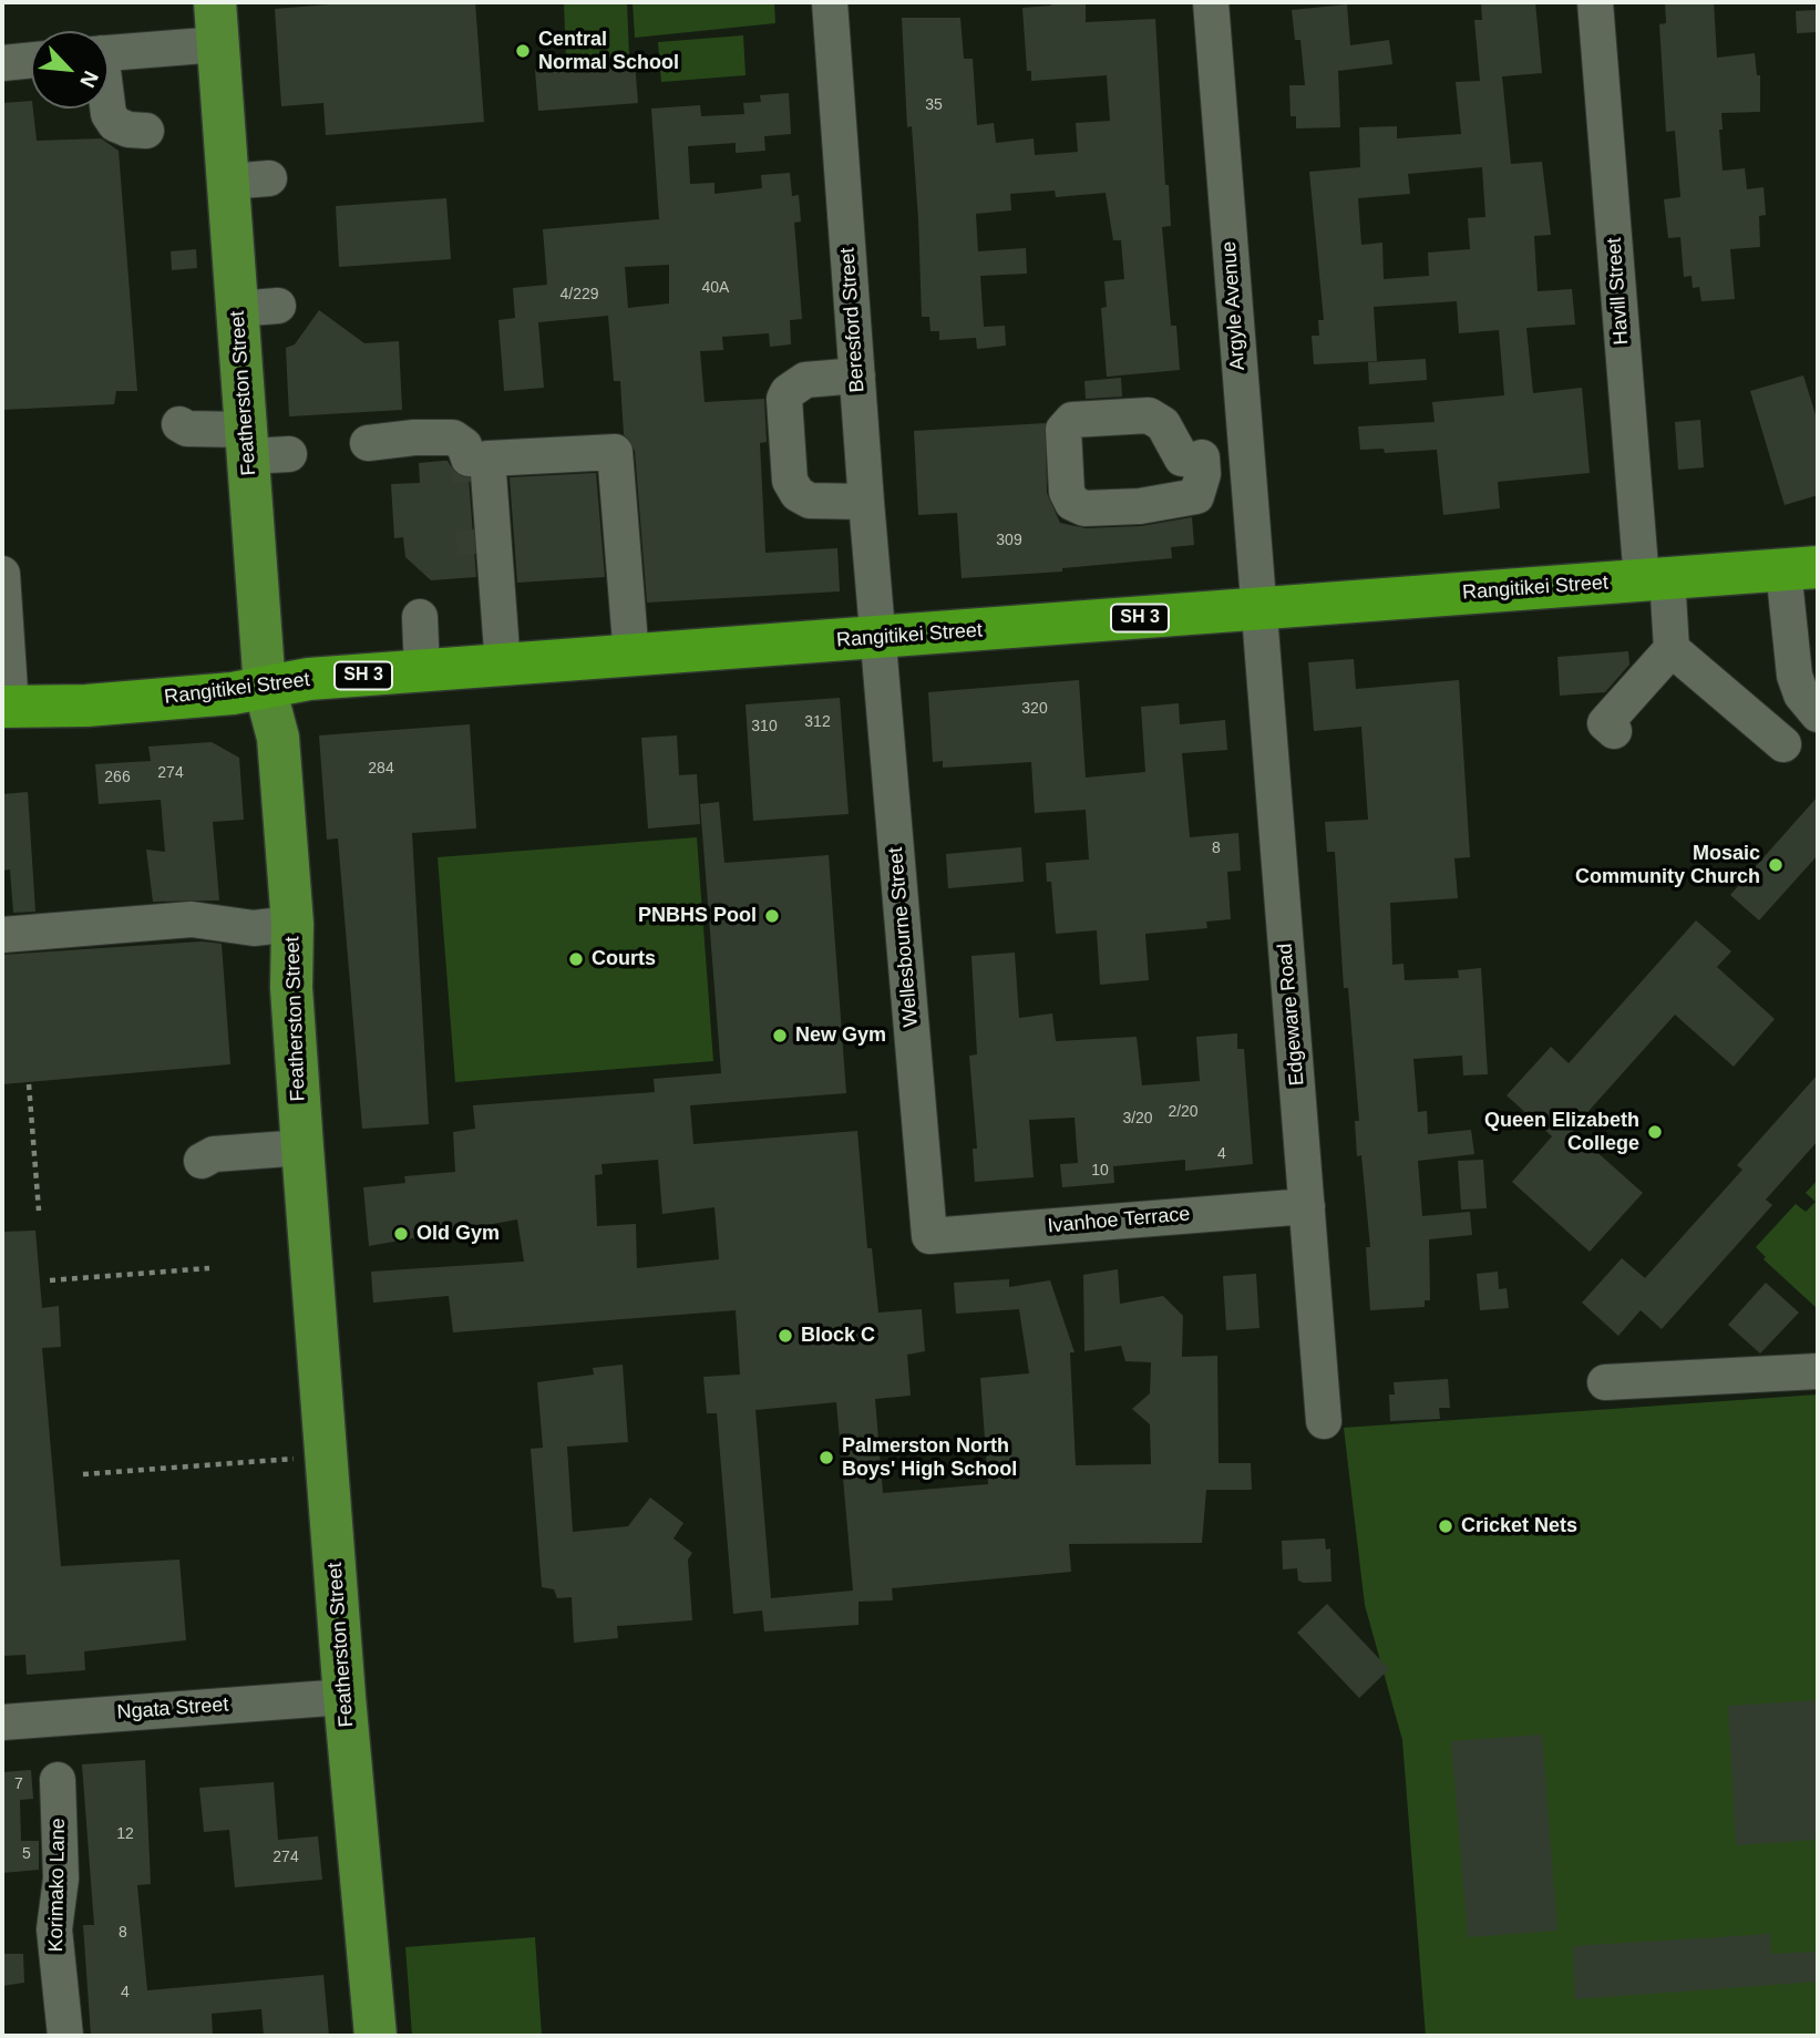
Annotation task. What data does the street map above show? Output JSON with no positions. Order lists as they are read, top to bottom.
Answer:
{
  "streets": {
    "highway": ["Rangitikei Street", "SH 3"],
    "main road": ["Featherston Street"],
    "street": [
      "Havill Street",
      "Argyle Avenue",
      "Beresford Street",
      "Wellesbourne Street",
      "Edgeware Road",
      "Ivanhoe Terrace",
      "Ngata Street",
      "Korimako Lane"
    ]
  },
  "crossings": [
    ["Havill Street", "Rangitikei Street"],
    ["Argyle Avenue", "Rangitikei Street"],
    ["Argyle Avenue", "Edgeware Road"],
    ["Beresford Street", "Rangitikei Street"],
    ["Beresford Street", "Wellesbourne Street"],
    ["Featherston Street", "Rangitikei Street"],
    ["Featherston Street", "Ngata Street"],
    ["Rangitikei Street", "Wellesbourne Street"],
    ["Rangitikei Street", "Edgeware Road"],
    ["Wellesbourne Street", "Ivanhoe Terrace"],
    ["Edgeware Road", "Ivanhoe Terrace"]
  ],
  "places": [
    "Central Normal School",
    "Mosaic Community Church",
    "PNBHS Pool",
    "Courts",
    "New Gym",
    "Queen Elizabeth College",
    "Old Gym",
    "Block C",
    "Palmerston North Boys' High School",
    "Cricket Nets"
  ],
  "house_numbers": [
    "35",
    "40A",
    "4/229",
    "309",
    "320",
    "312",
    "310",
    "284",
    "274",
    "266",
    "8",
    "2/20",
    "3/20",
    "4",
    "10",
    "7",
    "12",
    "5",
    "274",
    "8",
    "4"
  ],
  "north": "bottom right"
}
